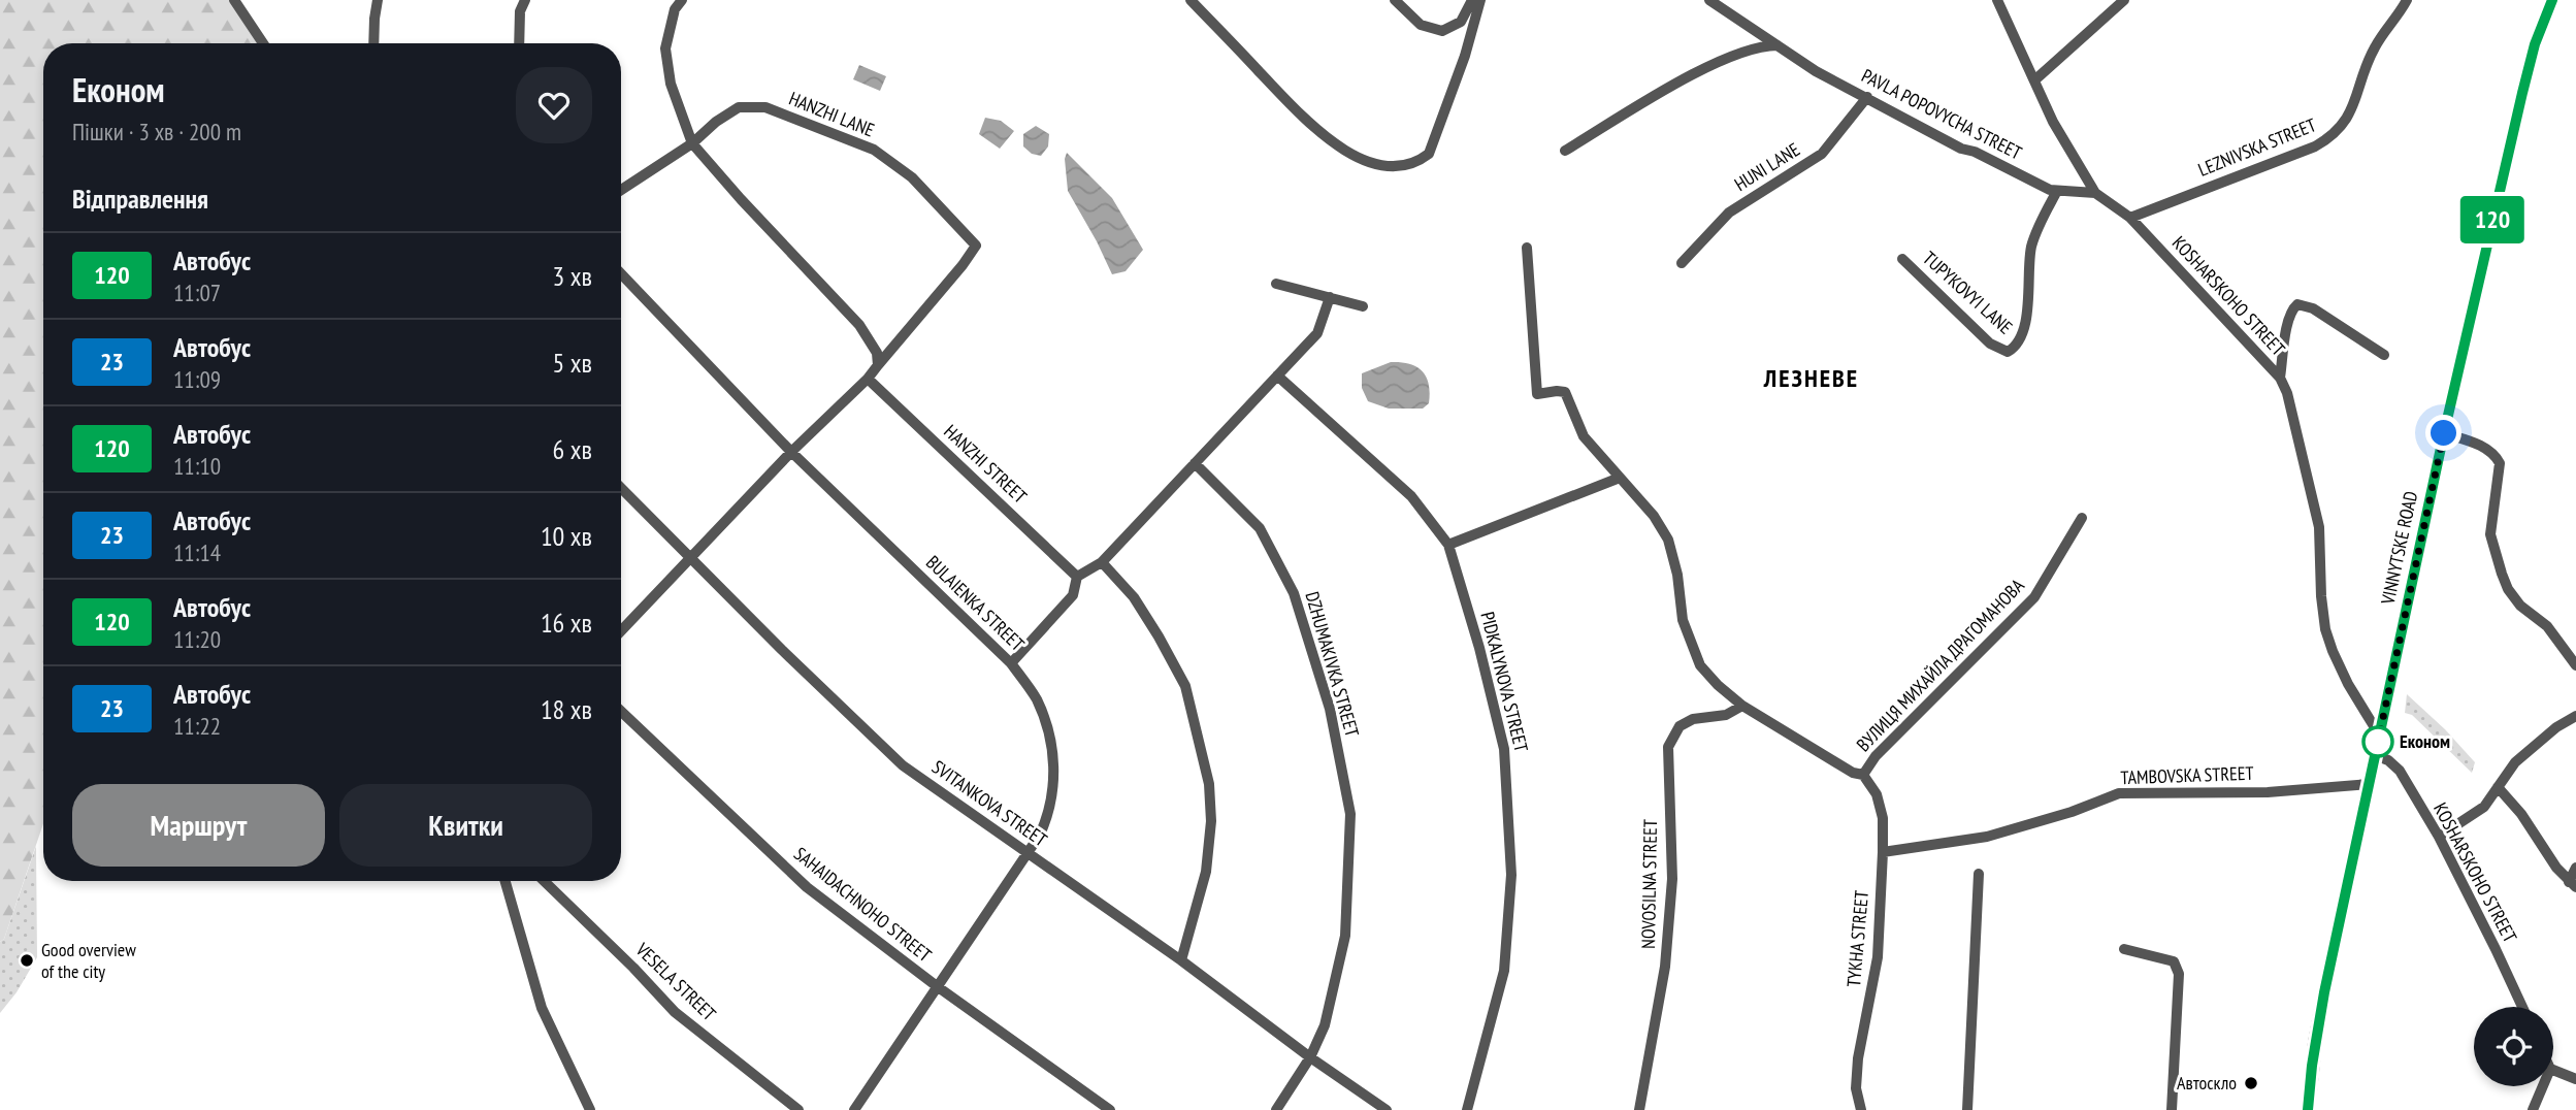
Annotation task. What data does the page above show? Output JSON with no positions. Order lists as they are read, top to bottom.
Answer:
{
  "streets": {
    "main road": ["VINNYTSKE ROAD"],
    "street": [
      "HANZHI LANE",
      "PAVLA POPOVYCHA STREET",
      "LEZNIVSKA STREET",
      "HUNI LANE",
      "TUPYKOVYI LANE",
      "KOSHARSKOHO STREET",
      "HANZHI STREET",
      "BULAIENKA STREET",
      "DZHUMAKIVKA STREET",
      "ВУЛИЦЯ МИХАЙЛА ДРАГОМАНОВА",
      "PIDKALYNOVA STREET",
      "TAMBOVSKA STREET",
      "SVITANKOVA STREET",
      "NOVOSILNA STREET",
      "SAHAIDACHNOHO STREET",
      "TYKHA STREET",
      "VESELA STREET"
    ]
  },
  "crossings": [
    ["PAVLA POPOVYCHA STREET", "HUNI LANE"],
    ["PAVLA POPOVYCHA STREET", "TUPYKOVYI LANE"],
    ["PAVLA POPOVYCHA STREET", "KOSHARSKOHO STREET"],
    ["LEZNIVSKA STREET", "KOSHARSKOHO STREET"],
    ["KOSHARSKOHO STREET", "VINNYTSKE ROAD"],
    ["VINNYTSKE ROAD", "TAMBOVSKA STREET"],
    ["BULAIENKA STREET", "SVITANKOVA STREET"],
    ["BULAIENKA STREET", "SAHAIDACHNOHO STREET"],
    ["DZHUMAKIVKA STREET", "SVITANKOVA STREET"],
    ["ВУЛИЦЯ МИХАЙЛА ДРАГОМАНОВА", "NOVOSILNA STREET"],
    ["ВУЛИЦЯ МИХАЙЛА ДРАГОМАНОВА", "TYKHA STREET"],
    ["TAMBOVSKA STREET", "TYKHA STREET"]
  ],
  "districts": ["ЛЕЗНЕВЕ"],
  "places": ["Економ", "Good overview of the city", "Автоскло"],
  "lines": ["bus line 120"],
  "page": {
    "on_map": "120",
    "heading": [
      ["Економ", "Пішки · 3 хв · 200 m"],
      "Відправлення"
    ],
    "list": [
      {
        "mark": "120",
        "name": "Автобус",
        "note": "11:07",
        "value": "3 хв"
      },
      {
        "mark": "23",
        "name": "Автобус",
        "note": "11:09",
        "value": "5 хв"
      },
      {
        "mark": "120",
        "name": "Автобус",
        "note": "11:10",
        "value": "6 хв"
      },
      {
        "mark": "23",
        "name": "Автобус",
        "note": "11:14",
        "value": "10 хв"
      },
      {
        "mark": "120",
        "name": "Автобус",
        "note": "11:20",
        "value": "16 хв"
      },
      {
        "mark": "23",
        "name": "Автобус",
        "note": "11:22",
        "value": "18 хв"
      }
    ],
    "buttons": ["Маршрут", "Квитки"]
  }
}
